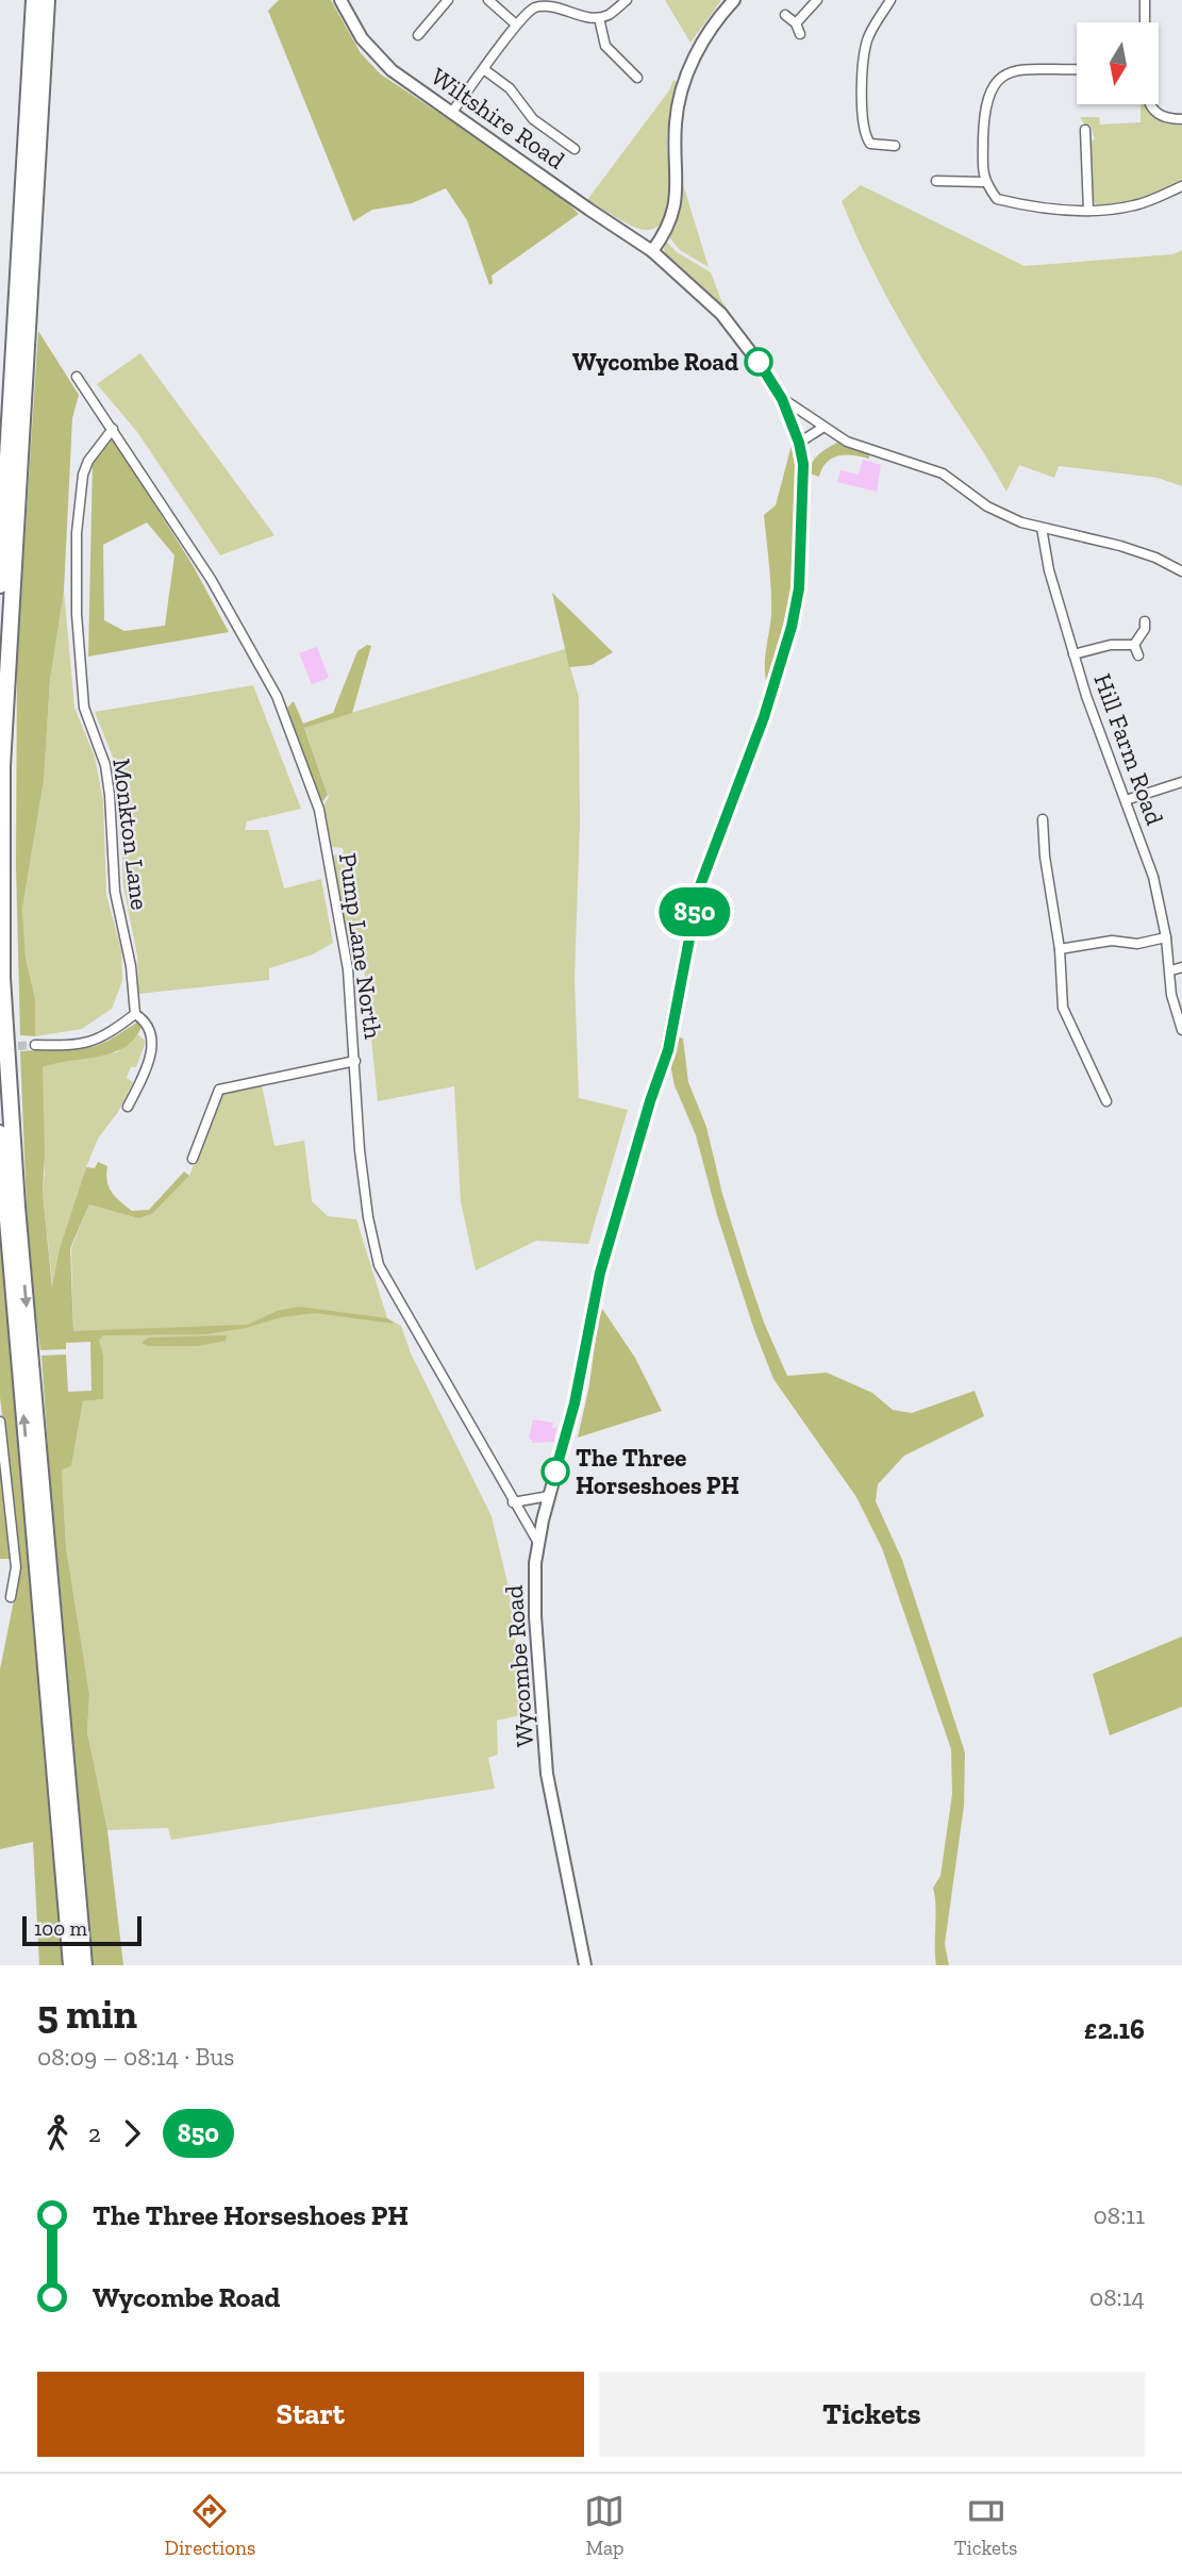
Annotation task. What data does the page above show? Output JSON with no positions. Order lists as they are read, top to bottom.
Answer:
{
  "streets": {
    "street": [
      "Wiltshire Road",
      "Hill Farm Road",
      "Monkton Lane",
      "Pump Lane North",
      "Wycombe Road"
    ]
  },
  "crossings": [
    ["Wiltshire Road", "Wycombe Road"],
    ["Monkton Lane", "Pump Lane North"],
    ["Pump Lane North", "Wycombe Road"]
  ],
  "places": ["Wycombe Road", "The Three Horseshoes PH"],
  "lines": ["bus line 850"],
  "scale_bar": "100 m",
  "north": "bottom",
  "page": {
    "on_map": "850",
    "scale": "100 m",
    "heading": ["5 min", "08:09 – 08:14 · Bus", "£2.16"],
    "legs": ["2", "850"],
    "list": [
      {
        "name": "The Three Horseshoes PH",
        "value": "08:11"
      },
      {
        "name": "Wycombe Road",
        "value": "08:14"
      }
    ],
    "buttons": ["Start", "Tickets"],
    "tabs": ["Directions", "Map", "Tickets"]
  }
}
